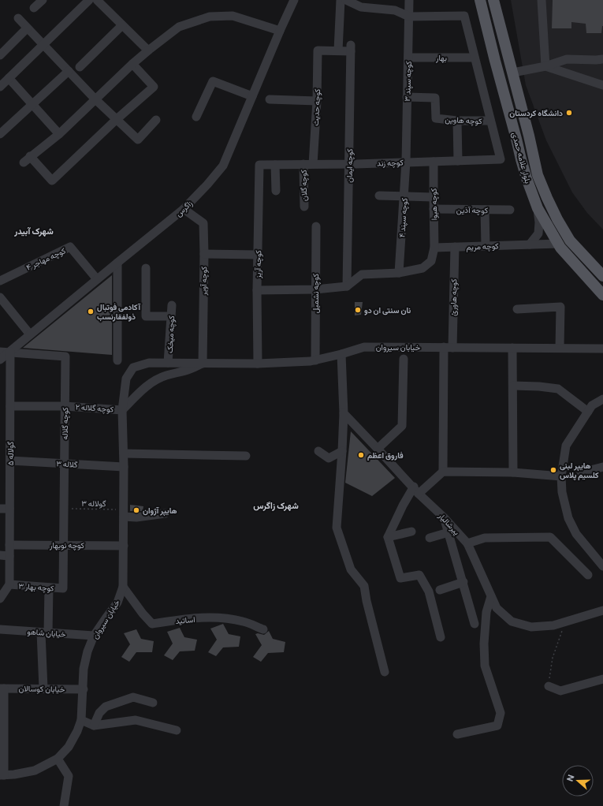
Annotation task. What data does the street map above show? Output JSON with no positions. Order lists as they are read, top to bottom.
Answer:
{
  "streets": {
    "main road": ["بلوار علامه حمدی"],
    "street": [
      "بهار",
      "کوچه سپند ۳",
      "کوچه حدیث",
      "کوچه هاوین",
      "کوچه زند",
      "کوچه ایمان",
      "کوچه گلان",
      "کوچه هیوا",
      "زاگرس",
      "کوچه آذین",
      "کوچه سپند ۴",
      "کوچه مریم",
      "کوچه مهاجر ۴",
      "کوچه آریز",
      "کوچه آویر",
      "کوچه نشمیل",
      "کوچه هاورئ",
      "کوچه میخک",
      "خیابان سیروان",
      "کوچه گلاله ۲",
      "کوچه گلاله",
      "گولاله ۵",
      "گلاله ۳",
      "پیرشالیار",
      "کوچه نوبهار",
      "کوچه بهار ۳",
      "اساتید",
      "خیابان شاهو",
      "خیابان کوسالان"
    ],
    "path": ["گولاله ۳"]
  },
  "crossings": [
    ["بهار", "کوچه سپند ۳"],
    ["کوچه سپند ۳", "کوچه هاوین"],
    ["کوچه سپند ۳", "کوچه زند"],
    ["کوچه سپند ۳", "کوچه سپند ۴"],
    ["کوچه حدیث", "کوچه زند"],
    ["کوچه حدیث", "کوچه ایمان"],
    ["کوچه هاوین", "کوچه زند"],
    ["بلوار علامه حمدی", "کوچه مریم"],
    ["کوچه زند", "کوچه ایمان"],
    ["کوچه زند", "کوچه گلان"],
    ["کوچه زند", "کوچه هیوا"],
    ["کوچه زند", "کوچه سپند ۴"],
    ["کوچه زند", "کوچه آریز"],
    ["کوچه هیوا", "کوچه آذین"],
    ["کوچه هیوا", "کوچه مریم"],
    ["زاگرس", "کوچه مهاجر ۴"],
    ["زاگرس", "کوچه آویر"],
    ["زاگرس", "کوچه گلاله"],
    ["زاگرس", "گولاله ۵"],
    ["کوچه مریم", "کوچه هاورئ"],
    ["کوچه آریز", "خیابان سیروان"],
    ["کوچه آویر", "خیابان سیروان"],
    ["کوچه نشمیل", "خیابان سیروان"],
    ["کوچه هاورئ", "خیابان سیروان"],
    ["کوچه میخک", "خیابان سیروان"],
    ["خیابان سیروان", "کوچه گلاله ۲"],
    ["خیابان سیروان", "گلاله ۳"],
    ["خیابان سیروان", "گولاله ۳"],
    ["خیابان سیروان", "کوچه نوبهار"],
    ["خیابان سیروان", "اساتید"],
    ["خیابان سیروان", "خیابان شاهو"],
    ["خیابان سیروان", "خیابان کوسالان"],
    ["کوچه گلاله ۲", "کوچه گلاله"],
    ["کوچه گلاله ۲", "گولاله ۵"],
    ["کوچه گلاله", "گولاله ۵"],
    ["کوچه گلاله", "گلاله ۳"],
    ["کوچه گلاله", "گولاله ۳"],
    ["کوچه گلاله", "کوچه نوبهار"],
    ["کوچه گلاله", "کوچه بهار ۳"],
    ["گولاله ۵", "گلاله ۳"],
    ["گولاله ۵", "کوچه نوبهار"],
    ["گولاله ۵", "کوچه بهار ۳"]
  ],
  "districts": ["شهرک آبیدر", "شهرک زاگرس"],
  "places": [
    "دانشگاه کردستان",
    "نان سنتی ان دو",
    "آکادمی فوتبال ذولفقارنسب",
    "فاروق اعظم",
    "هایپر لبنی کلسیم پلاس",
    "هایپر آژوان"
  ],
  "north": "left"
}
